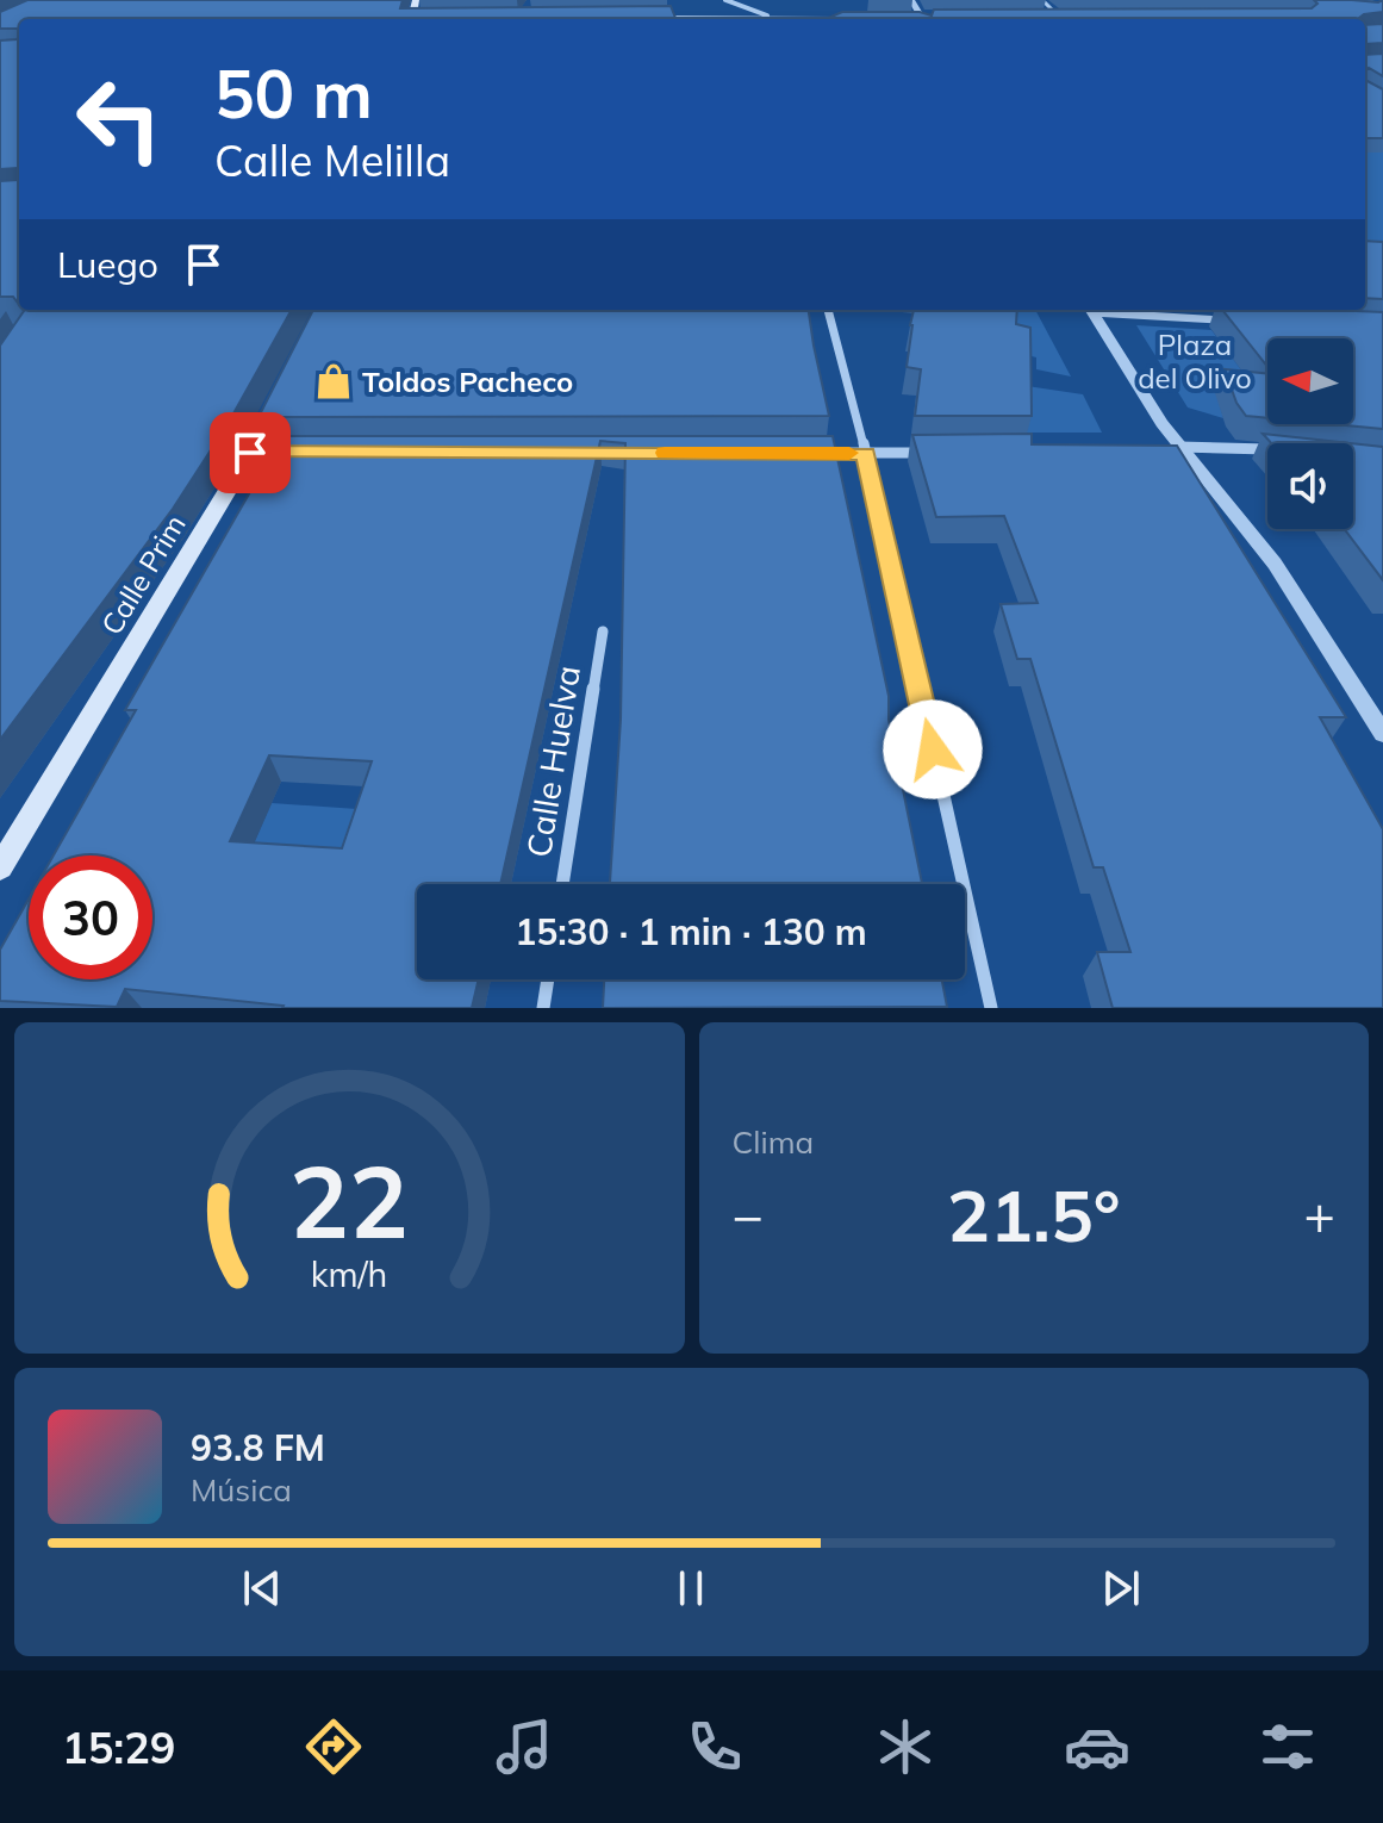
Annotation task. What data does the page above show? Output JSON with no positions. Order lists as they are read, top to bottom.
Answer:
{
  "streets": {
    "main road": ["Calle Prim"],
    "street": ["Calle Huelva"]
  },
  "parks": ["Plaza del Olivo"],
  "places": {
    "shop": ["Toldos Pacheco"]
  },
  "north": "left",
  "page": {
    "turn": ["50 m", "Calle Melilla"],
    "then": "Luego",
    "limit": "30",
    "trip": "15:30 · 1 min · 130 m",
    "tile": "Clima",
    "heat": ["−", "21.5°", "+"],
    "song": ["93.8 FM", "Música"],
    "tabs": "15:29",
    "gauge": ["22", "km/h"]
  }
}
